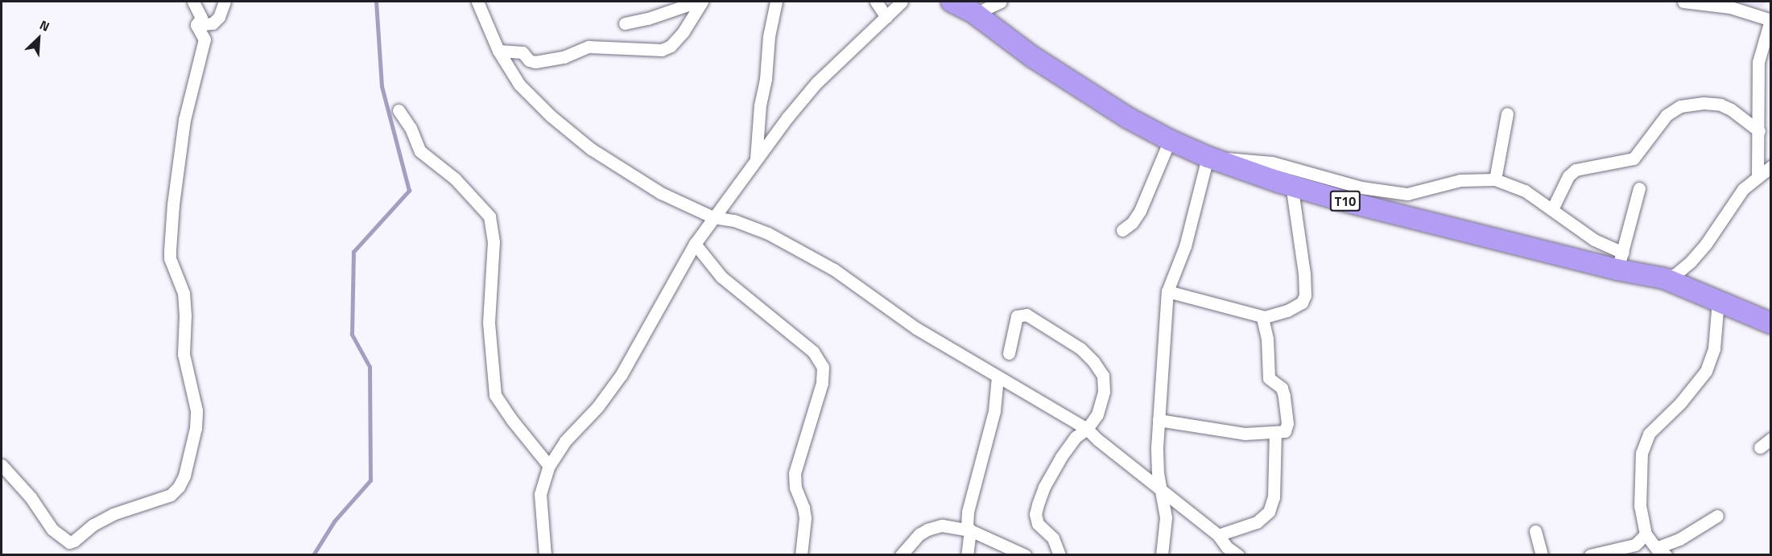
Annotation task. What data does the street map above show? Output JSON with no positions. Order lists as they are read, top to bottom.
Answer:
{
  "streets": {
    "highway": ["T10"]
  },
  "north": "top right"
}
